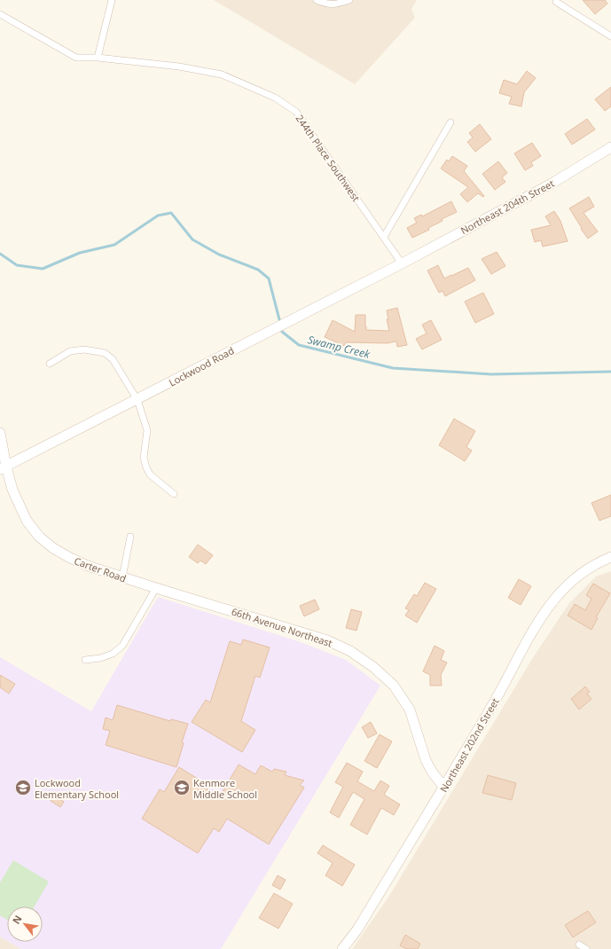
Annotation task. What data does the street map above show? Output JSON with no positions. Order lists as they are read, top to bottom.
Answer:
{
  "streets": {
    "street": [
      "244th Place Southwest",
      "Northeast 204th Street",
      "Lockwood Road",
      "Carter Road",
      "66th Avenue Northeast",
      "Northeast 202nd Street"
    ]
  },
  "crossings": [
    ["244th Place Southwest", "Northeast 204th Street"],
    ["244th Place Southwest", "Lockwood Road"],
    ["Northeast 204th Street", "Lockwood Road"],
    ["Lockwood Road", "Carter Road"],
    ["Carter Road", "66th Avenue Northeast"],
    ["66th Avenue Northeast", "Northeast 202nd Street"]
  ],
  "water": ["Swamp Creek"],
  "places": {
    "school or university": ["Lockwood Elementary School", "Kenmore Middle School"]
  },
  "north": "top left"
}
